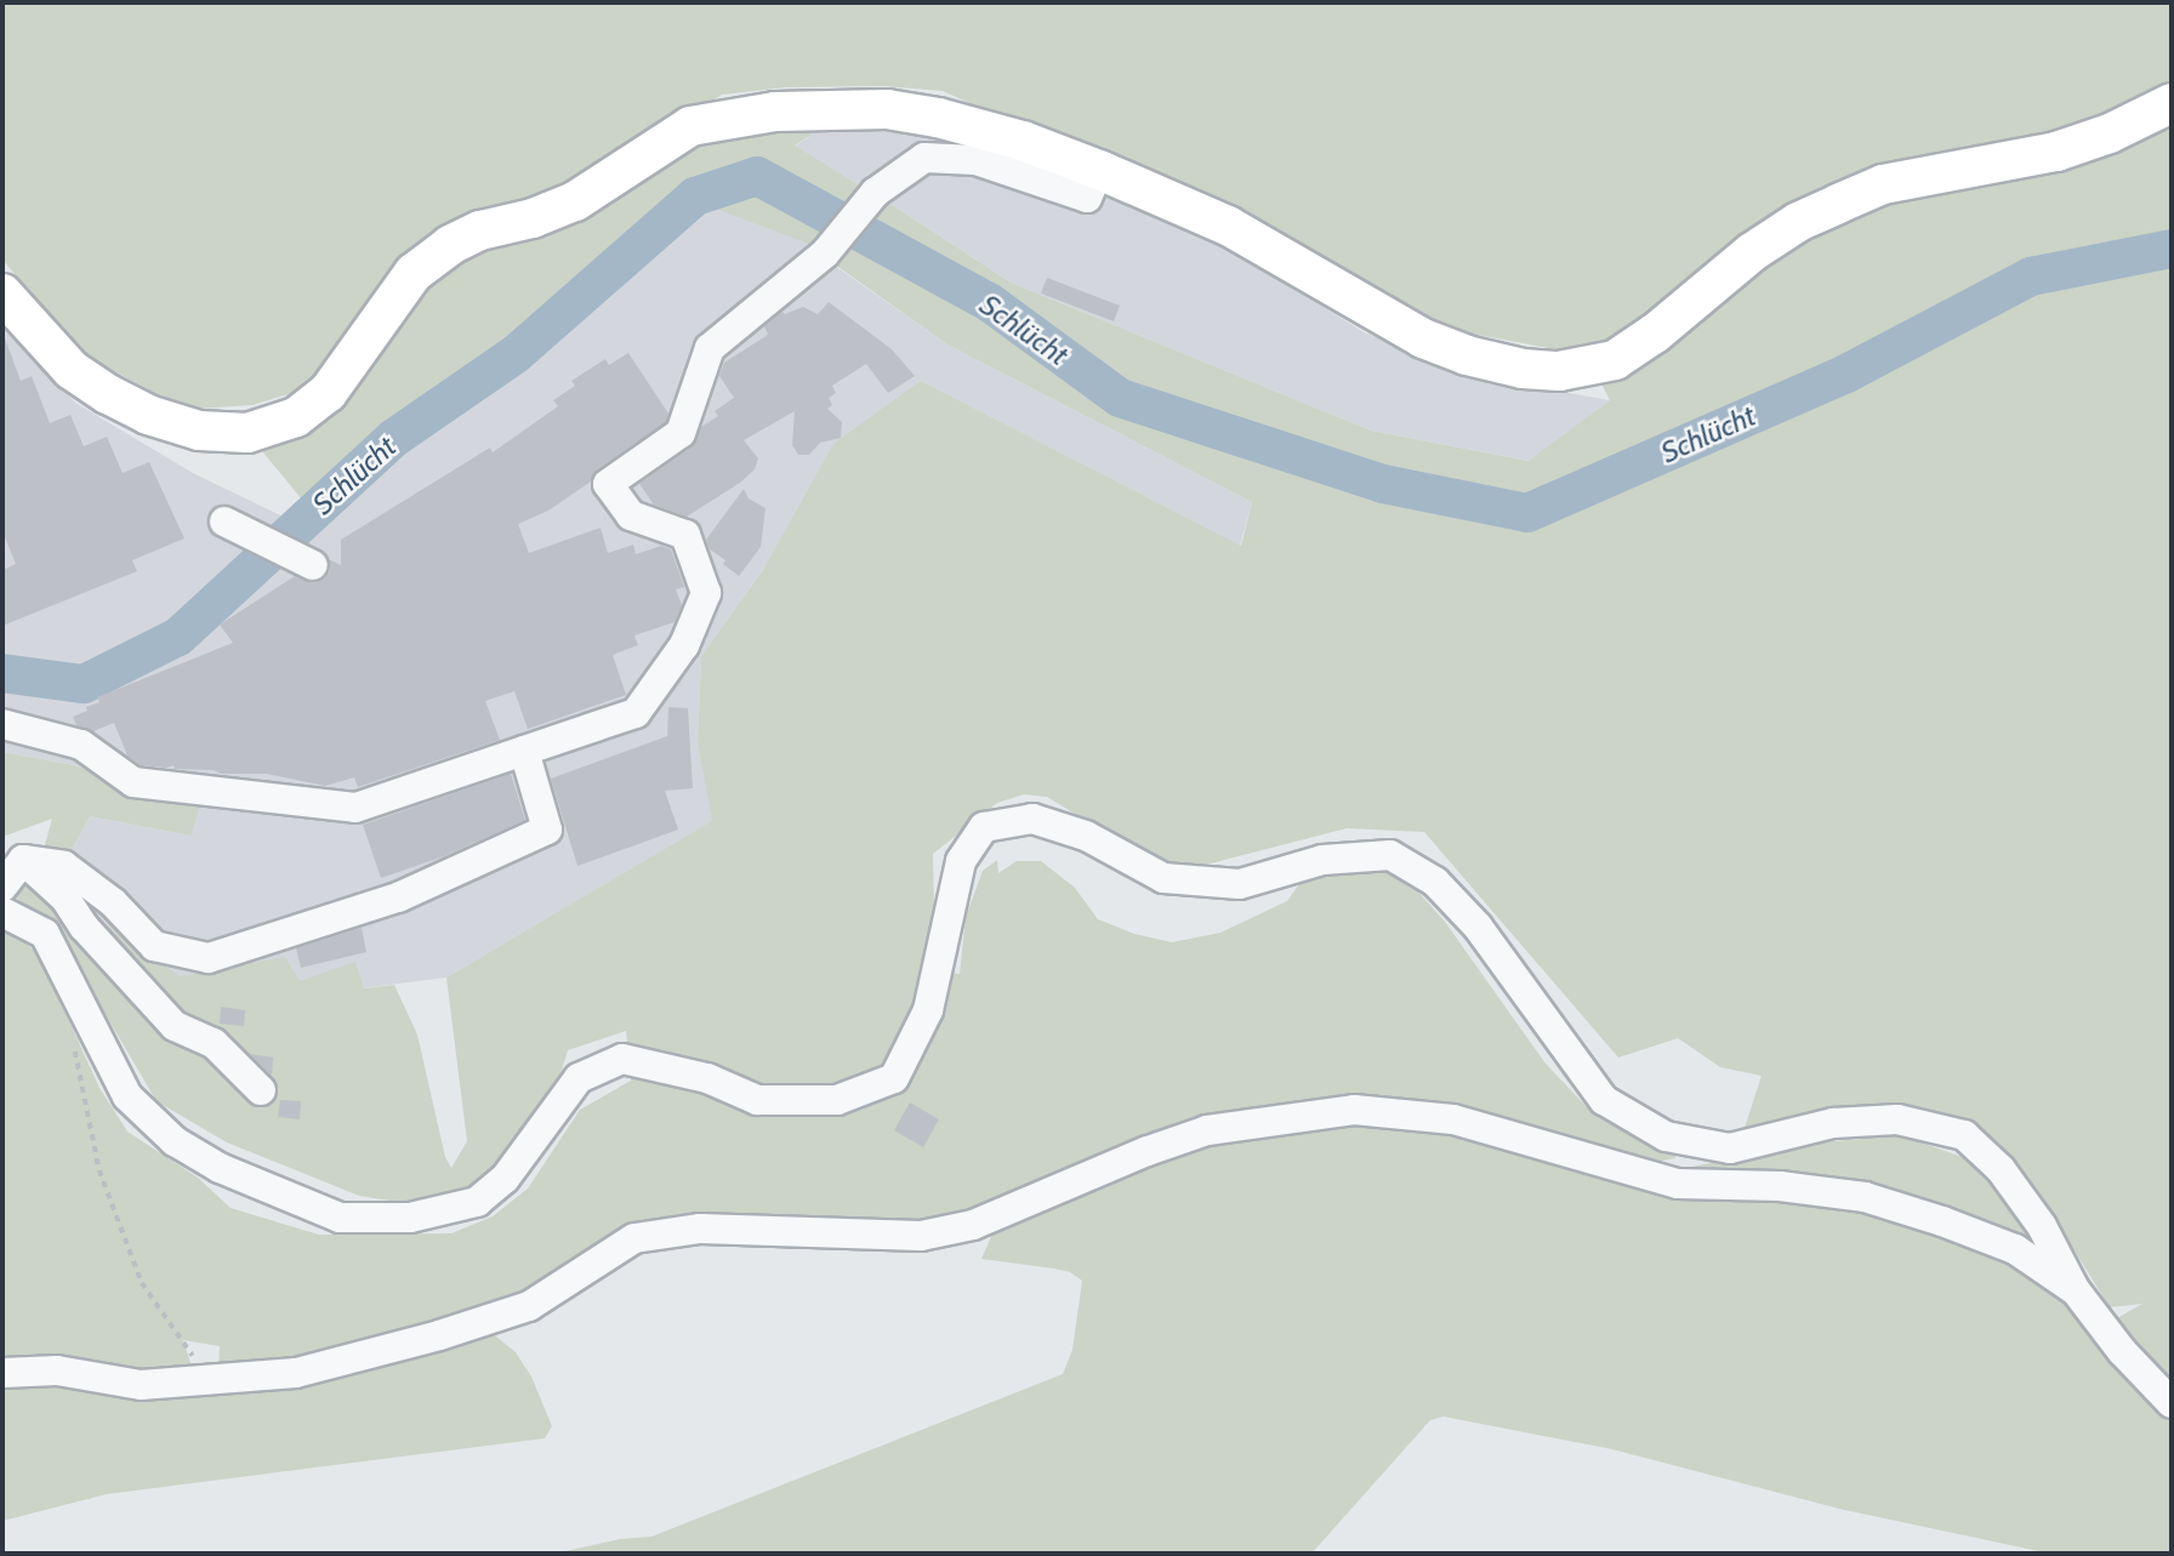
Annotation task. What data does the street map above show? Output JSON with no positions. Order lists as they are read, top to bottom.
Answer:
{
  "water": ["Schlücht"]
}
